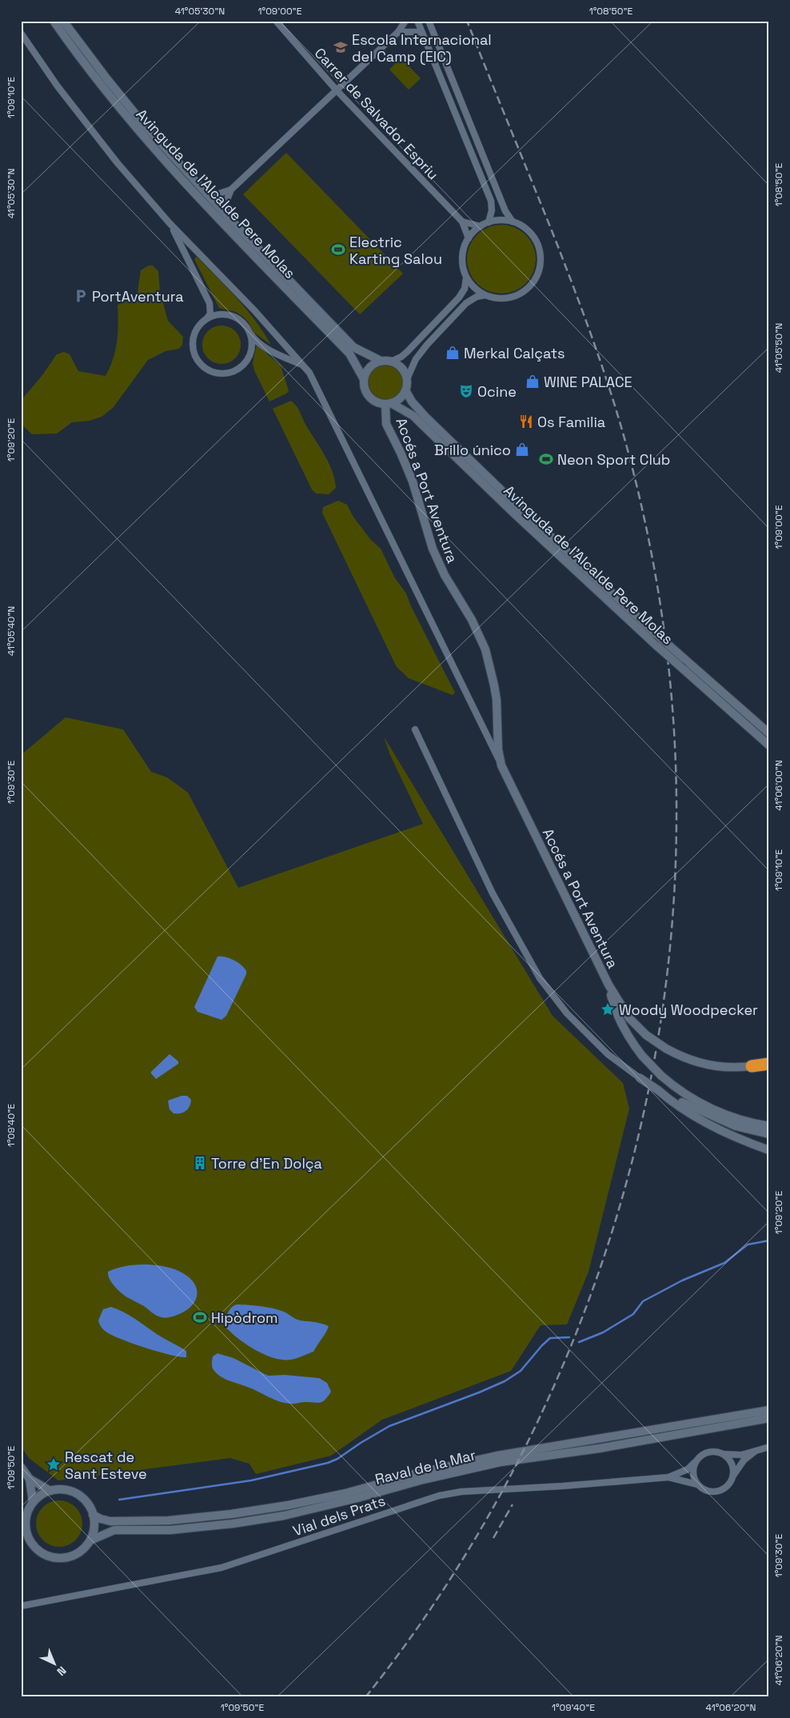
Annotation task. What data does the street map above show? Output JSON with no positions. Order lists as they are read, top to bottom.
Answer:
{
  "streets": {
    "street": [
      "Carrer de Salvador Espriu",
      "Avinguda de l'Alcalde Pere Molas",
      "Accés a Port Aventura",
      "Raval de la Mar",
      "Vial dels Prats"
    ]
  },
  "crossings": [
    ["Avinguda de l'Alcalde Pere Molas", "Accés a Port Aventura"]
  ],
  "places": {
    "school or university": ["Escola Internacional del Camp (EIC)"],
    "sports": ["Electric Karting Salou", "Neon Sport Club", "Hipòdrom"],
    "parking": ["PortAventura"],
    "shop": ["Merkal Calçats", "WINE PALACE", "Brillo único"],
    "theatre": ["Ocine"],
    "restaurant": ["Os Familia"],
    "place": ["Woody Woodpecker", "Rescat de Sant Esteve"],
    "building": ["Torre d'En Dolça"]
  },
  "north": "bottom right",
  "coordinates": [
    "41°05'30\"N",
    "1°09'00\"E",
    "1°08'50\"E",
    "1°09'10\"E",
    "41°05'50\"N",
    "1°09'20\"E",
    "41°05'40\"N",
    "1°09'30\"E",
    "41°06'00\"N",
    "1°09'40\"E",
    "1°09'50\"E",
    "41°06'20\"N"
  ]
}
